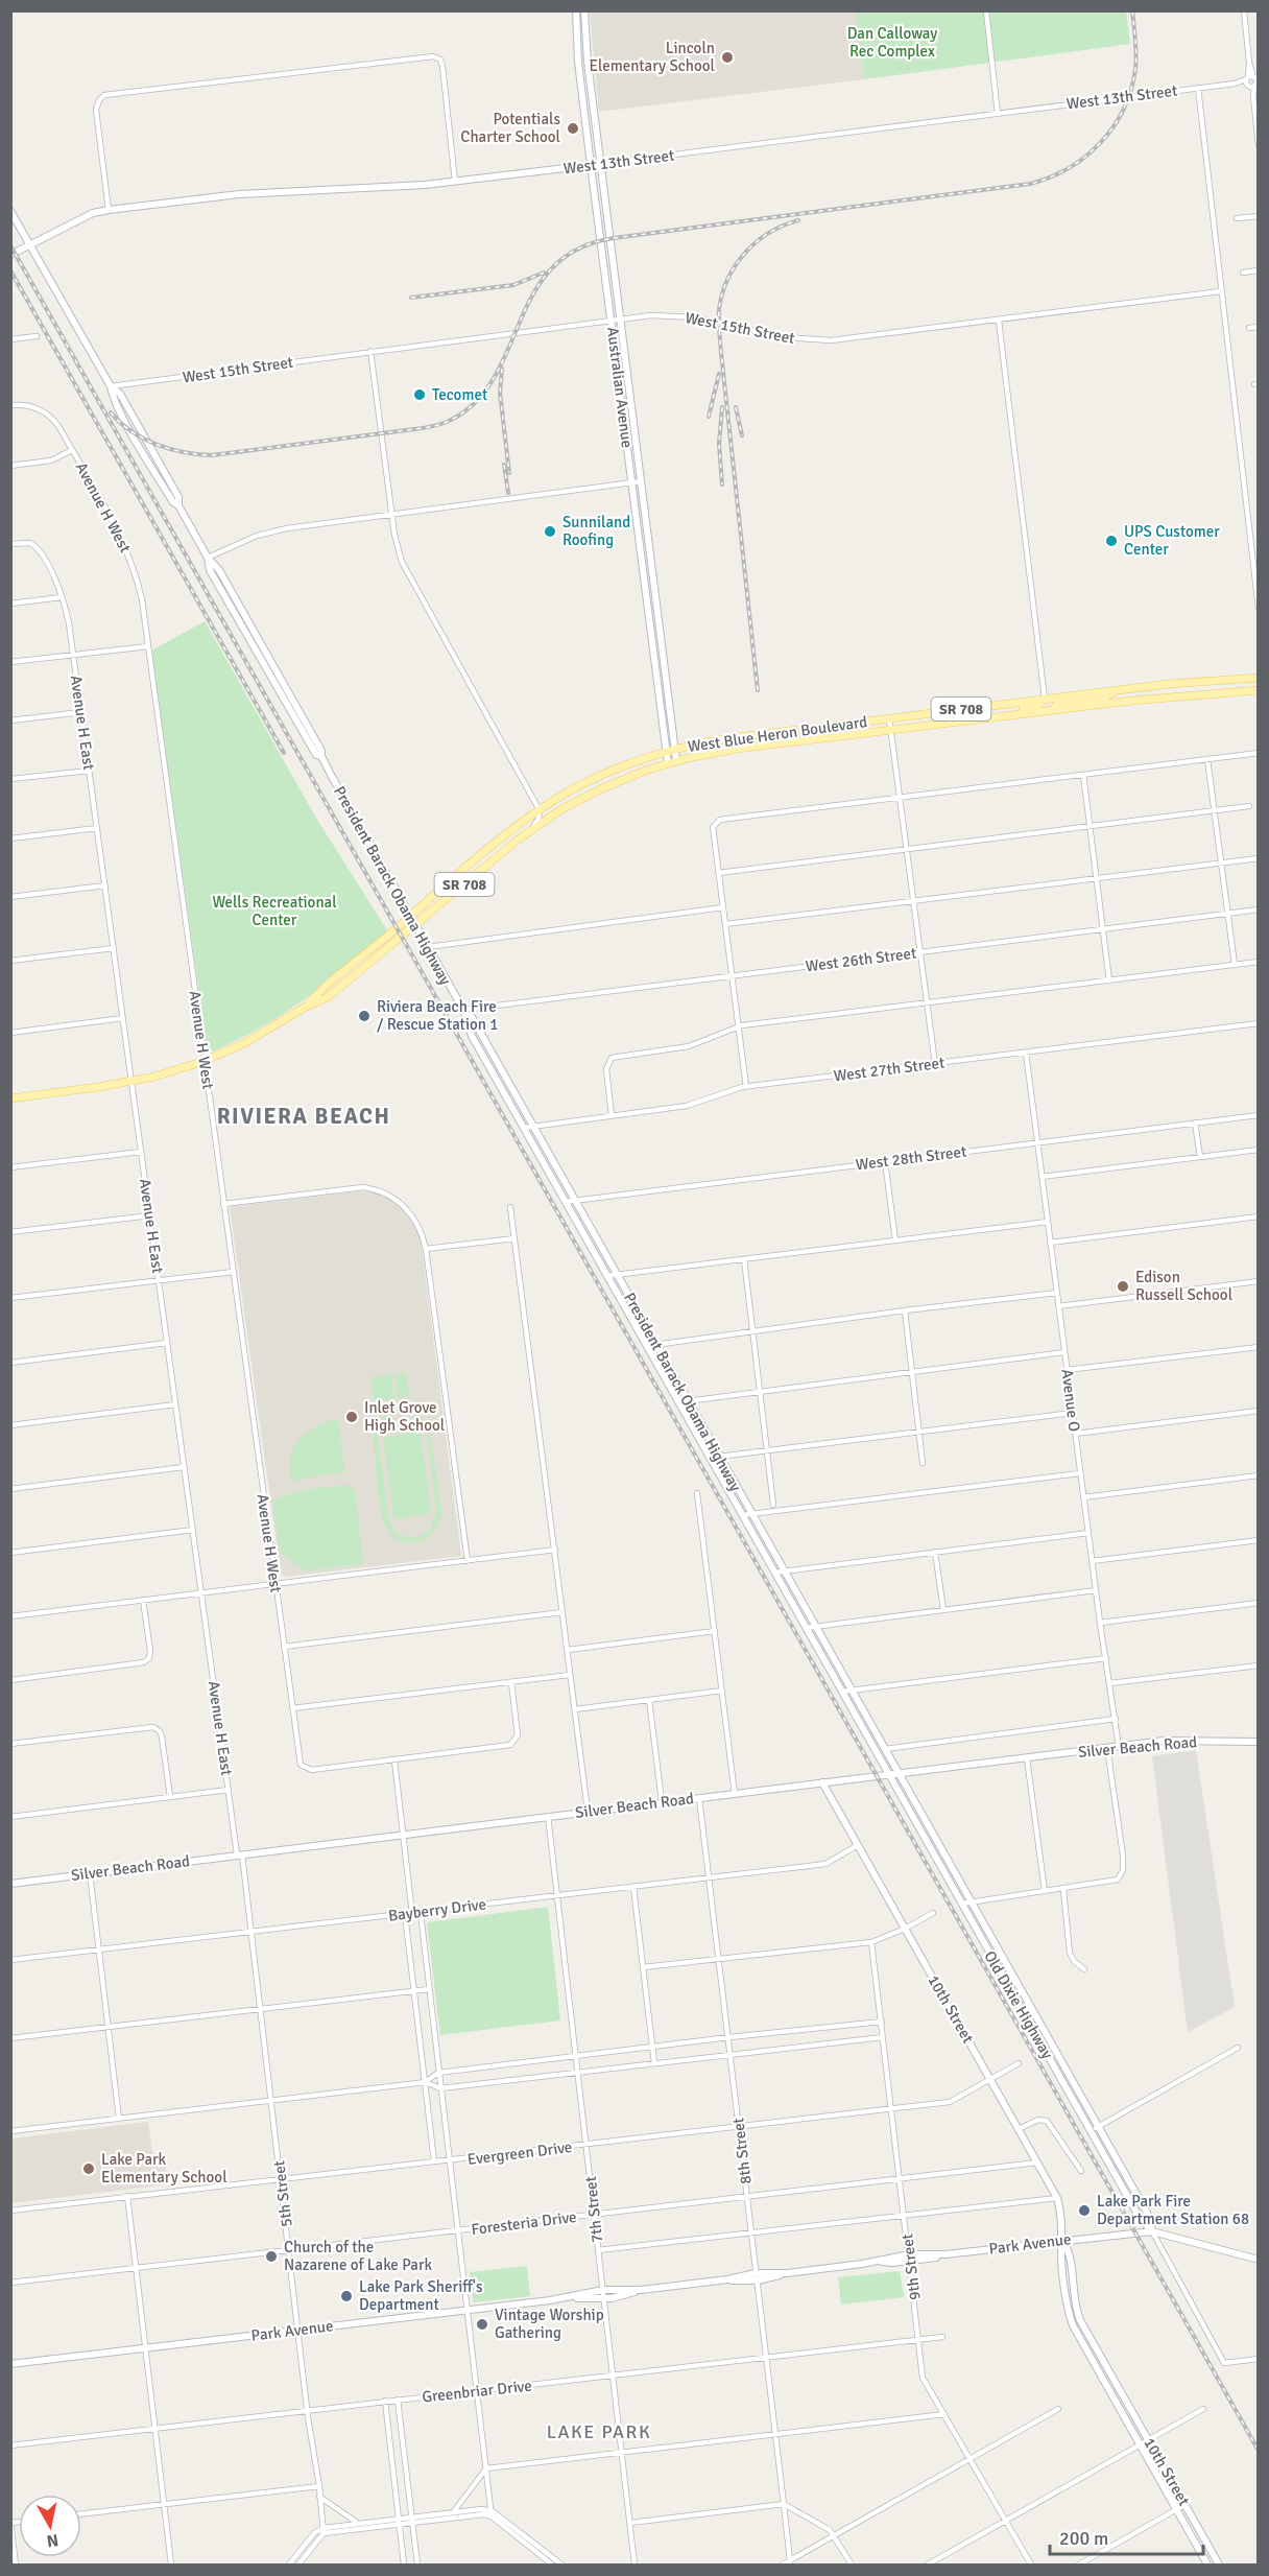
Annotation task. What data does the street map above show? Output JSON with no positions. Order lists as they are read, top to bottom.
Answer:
{
  "streets": {
    "main road": [
      "West 13th Street",
      "Australian Avenue",
      "SR 708",
      "West Blue Heron Boulevard",
      "President Barack Obama Highway",
      "Silver Beach Road",
      "Old Dixie Highway",
      "10th Street",
      "Park Avenue"
    ],
    "street": [
      "West 15th Street",
      "Avenue H West",
      "Avenue H East",
      "West 26th Street",
      "West 27th Street",
      "West 28th Street",
      "Avenue O",
      "Bayberry Drive",
      "8th Street",
      "Evergreen Drive",
      "5th Street",
      "7th Street",
      "Foresteria Drive",
      "9th Street",
      "Greenbriar Drive"
    ]
  },
  "crossings": [
    ["West 13th Street", "Australian Avenue"],
    ["West 13th Street", "President Barack Obama Highway"],
    ["West 15th Street", "Australian Avenue"],
    ["West 15th Street", "President Barack Obama Highway"],
    ["Australian Avenue", "West Blue Heron Boulevard"],
    ["Avenue H West", "West Blue Heron Boulevard"],
    ["Avenue H East", "West Blue Heron Boulevard"],
    ["Avenue H East", "Silver Beach Road"],
    ["Avenue H East", "5th Street"],
    ["West Blue Heron Boulevard", "President Barack Obama Highway"],
    ["President Barack Obama Highway", "West 26th Street"],
    ["President Barack Obama Highway", "West 27th Street"],
    ["President Barack Obama Highway", "West 28th Street"],
    ["President Barack Obama Highway", "Silver Beach Road"],
    ["President Barack Obama Highway", "Old Dixie Highway"],
    ["West 27th Street", "Avenue O"],
    ["West 28th Street", "Avenue O"],
    ["Avenue O", "Silver Beach Road"],
    ["Silver Beach Road", "Old Dixie Highway"],
    ["Silver Beach Road", "10th Street"],
    ["Silver Beach Road", "8th Street"],
    ["Silver Beach Road", "5th Street"],
    ["Silver Beach Road", "7th Street"],
    ["Bayberry Drive", "10th Street"],
    ["Bayberry Drive", "8th Street"],
    ["Bayberry Drive", "5th Street"],
    ["Bayberry Drive", "7th Street"],
    ["Old Dixie Highway", "Park Avenue"],
    ["10th Street", "Evergreen Drive"],
    ["10th Street", "Foresteria Drive"],
    ["10th Street", "Park Avenue"],
    ["8th Street", "Evergreen Drive"],
    ["8th Street", "Foresteria Drive"],
    ["8th Street", "Park Avenue"],
    ["8th Street", "Greenbriar Drive"],
    ["Evergreen Drive", "5th Street"],
    ["Evergreen Drive", "7th Street"],
    ["Evergreen Drive", "9th Street"],
    ["5th Street", "Foresteria Drive"],
    ["5th Street", "Park Avenue"],
    ["5th Street", "Greenbriar Drive"],
    ["7th Street", "Foresteria Drive"],
    ["7th Street", "Park Avenue"],
    ["7th Street", "Greenbriar Drive"],
    ["Foresteria Drive", "9th Street"],
    ["Park Avenue", "9th Street"],
    ["9th Street", "Greenbriar Drive"]
  ],
  "districts": ["RIVIERA BEACH", "LAKE PARK"],
  "parks": ["Dan Calloway Rec Complex", "Wells Recreational Center"],
  "places": [
    "Lincoln Elementary School",
    "Potentials Charter School",
    "Tecomet",
    "Sunniland Roofing",
    "UPS Customer Center",
    "Riviera Beach Fire / Rescue Station 1",
    "Edison Russell School",
    "Inlet Grove High School",
    "Lake Park Elementary School",
    "Lake Park Fire Department Station 68",
    "Church of the Nazarene of Lake Park",
    "Lake Park Sheriff's Department",
    "Vintage Worship Gathering"
  ],
  "scale_bar": "200 m",
  "north": "bottom"
}
